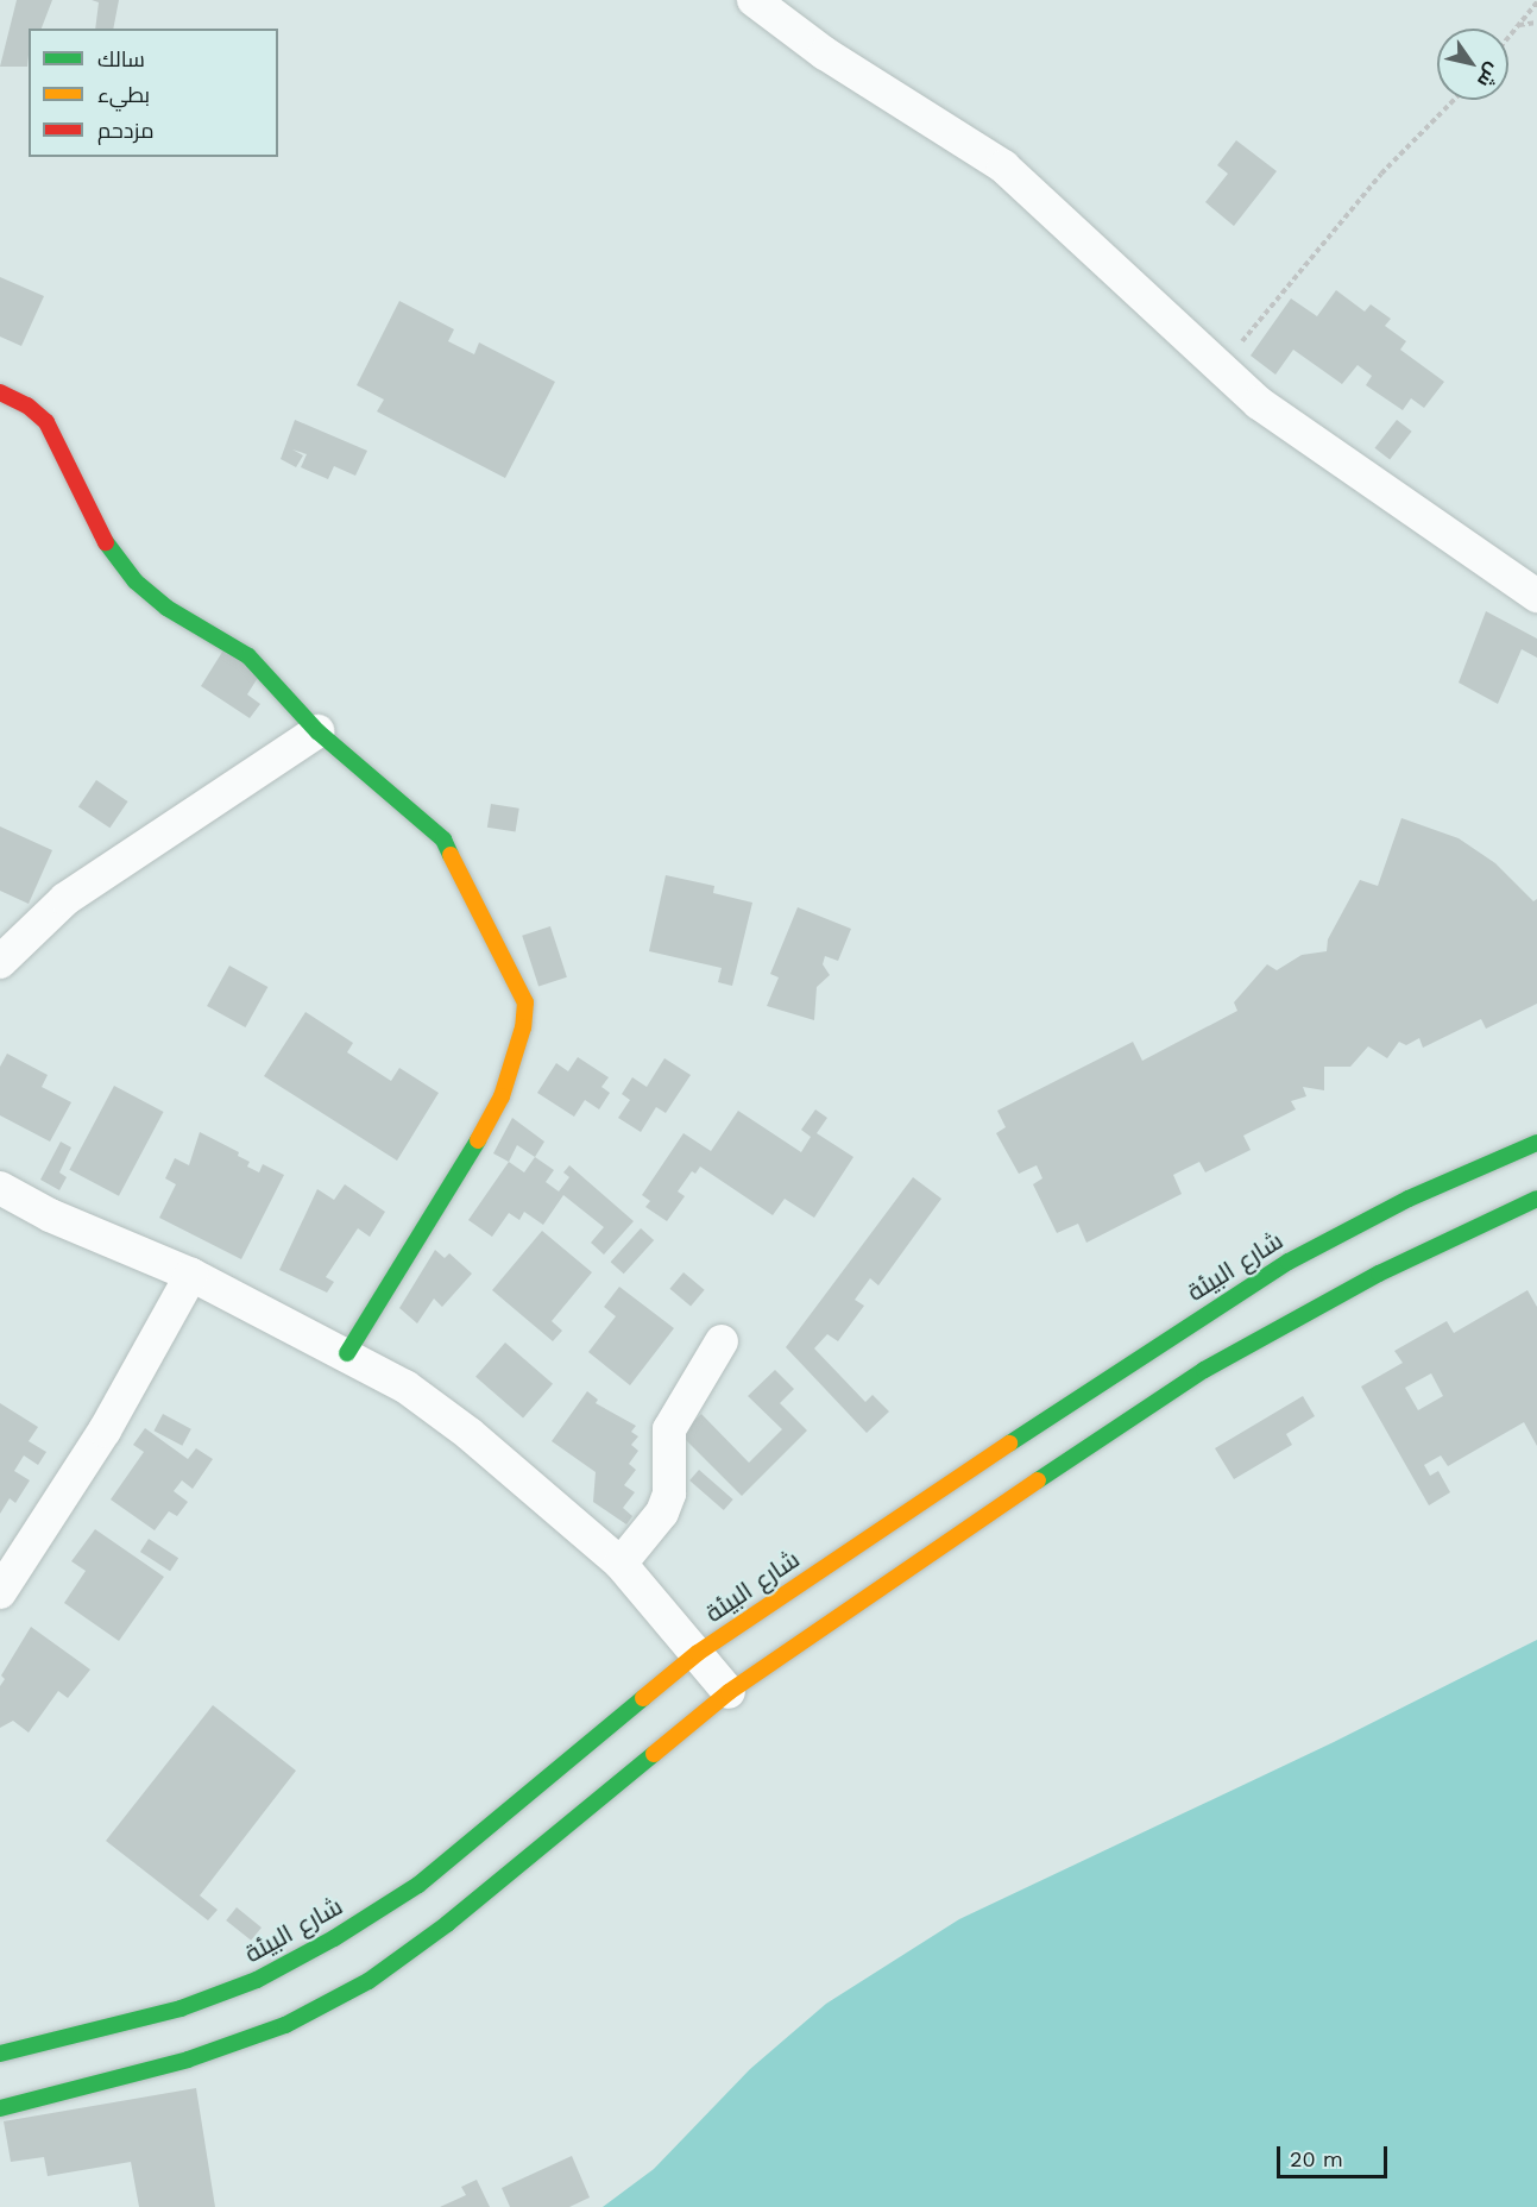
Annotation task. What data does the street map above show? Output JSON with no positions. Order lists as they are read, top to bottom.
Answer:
{
  "streets": {
    "main road": ["شارع البيئة"]
  },
  "legend": ["سالك", "بطيء", "مزدحم"],
  "scale_bar": "20 m",
  "north": "bottom right"
}
